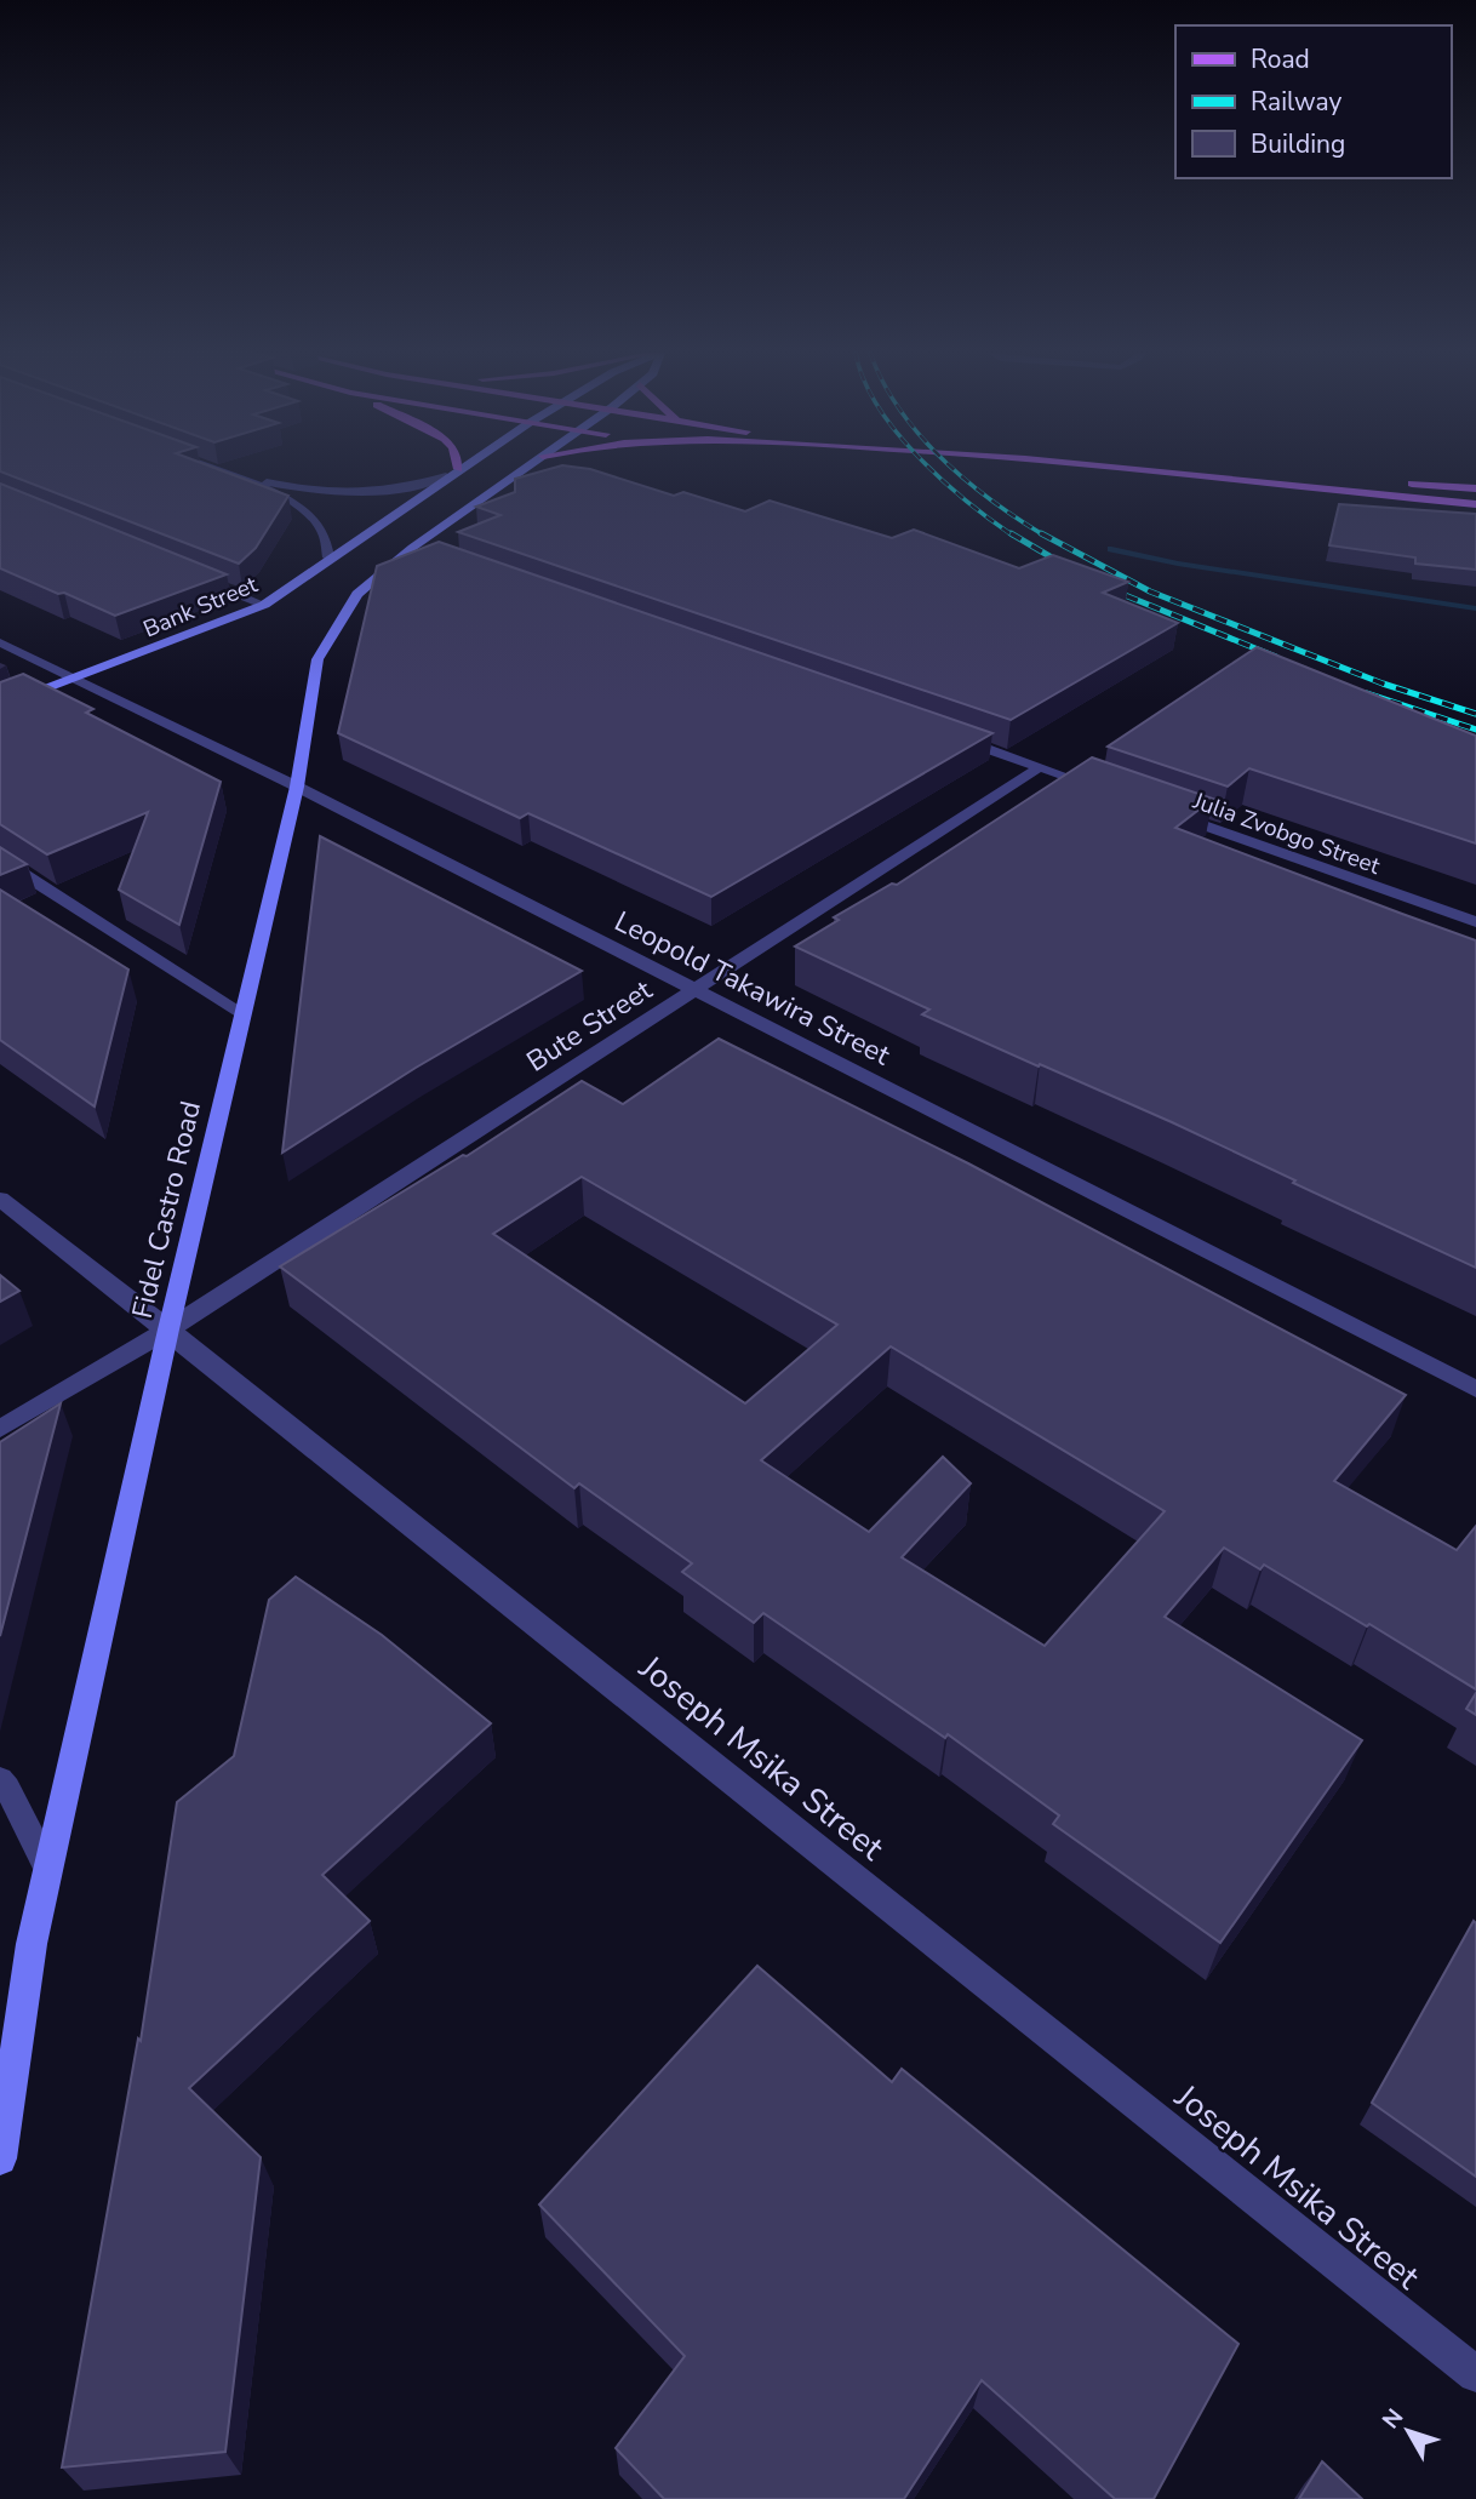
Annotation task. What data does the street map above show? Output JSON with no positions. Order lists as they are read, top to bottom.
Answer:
{
  "streets": {
    "main road": ["Bank Street", "Fidel Castro Road"],
    "street": [
      "Julia Zvobgo Street",
      "Leopold Takawira Street",
      "Bute Street",
      "Joseph Msika Street"
    ]
  },
  "crossings": [
    ["Bank Street", "Leopold Takawira Street"],
    ["Leopold Takawira Street", "Bute Street"],
    ["Leopold Takawira Street", "Fidel Castro Road"],
    ["Bute Street", "Fidel Castro Road"],
    ["Bute Street", "Joseph Msika Street"],
    ["Fidel Castro Road", "Joseph Msika Street"]
  ],
  "legend": ["Road", "Railway", "Building"],
  "north": "top left"
}
